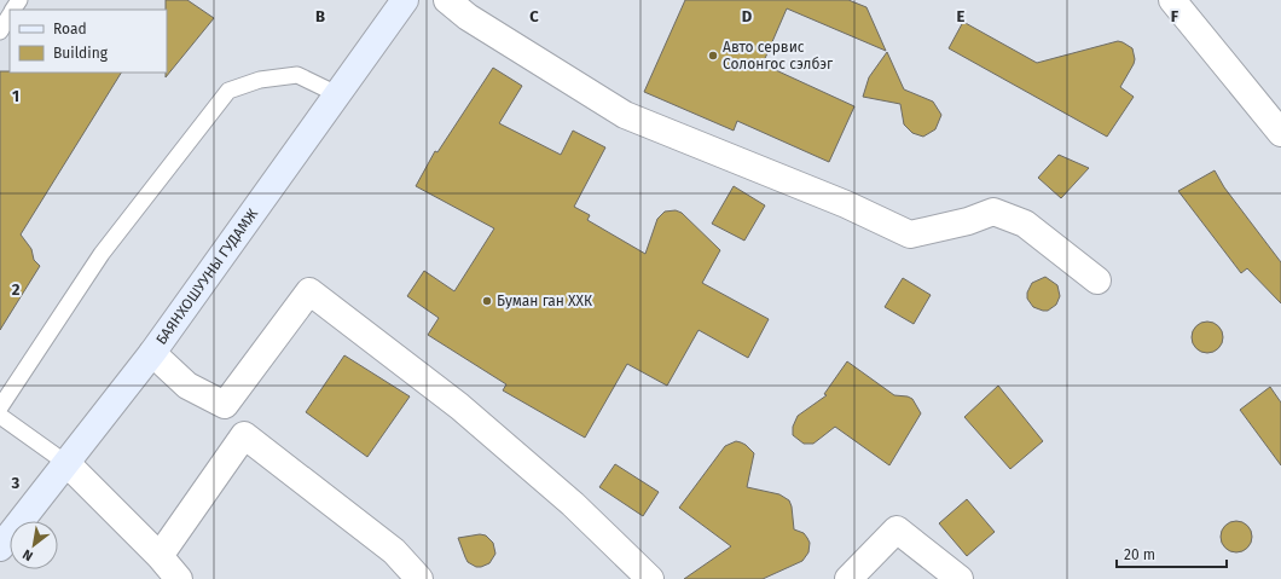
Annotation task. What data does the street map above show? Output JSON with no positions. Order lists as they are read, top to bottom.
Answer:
{
  "streets": {
    "main road": ["БАЯНХОШУУНЫ ГУДАМЖ"]
  },
  "places": ["Авто сервис Солонгос сэлбэг", "Буман ган ХХК"],
  "legend": ["Road", "Building"],
  "scale_bar": "20 m",
  "north": "bottom left",
  "grid": {
    "columns": [
      "B",
      "C",
      "D",
      "E",
      "F"
    ],
    "rows": ["1", "2", "3"]
  }
}
